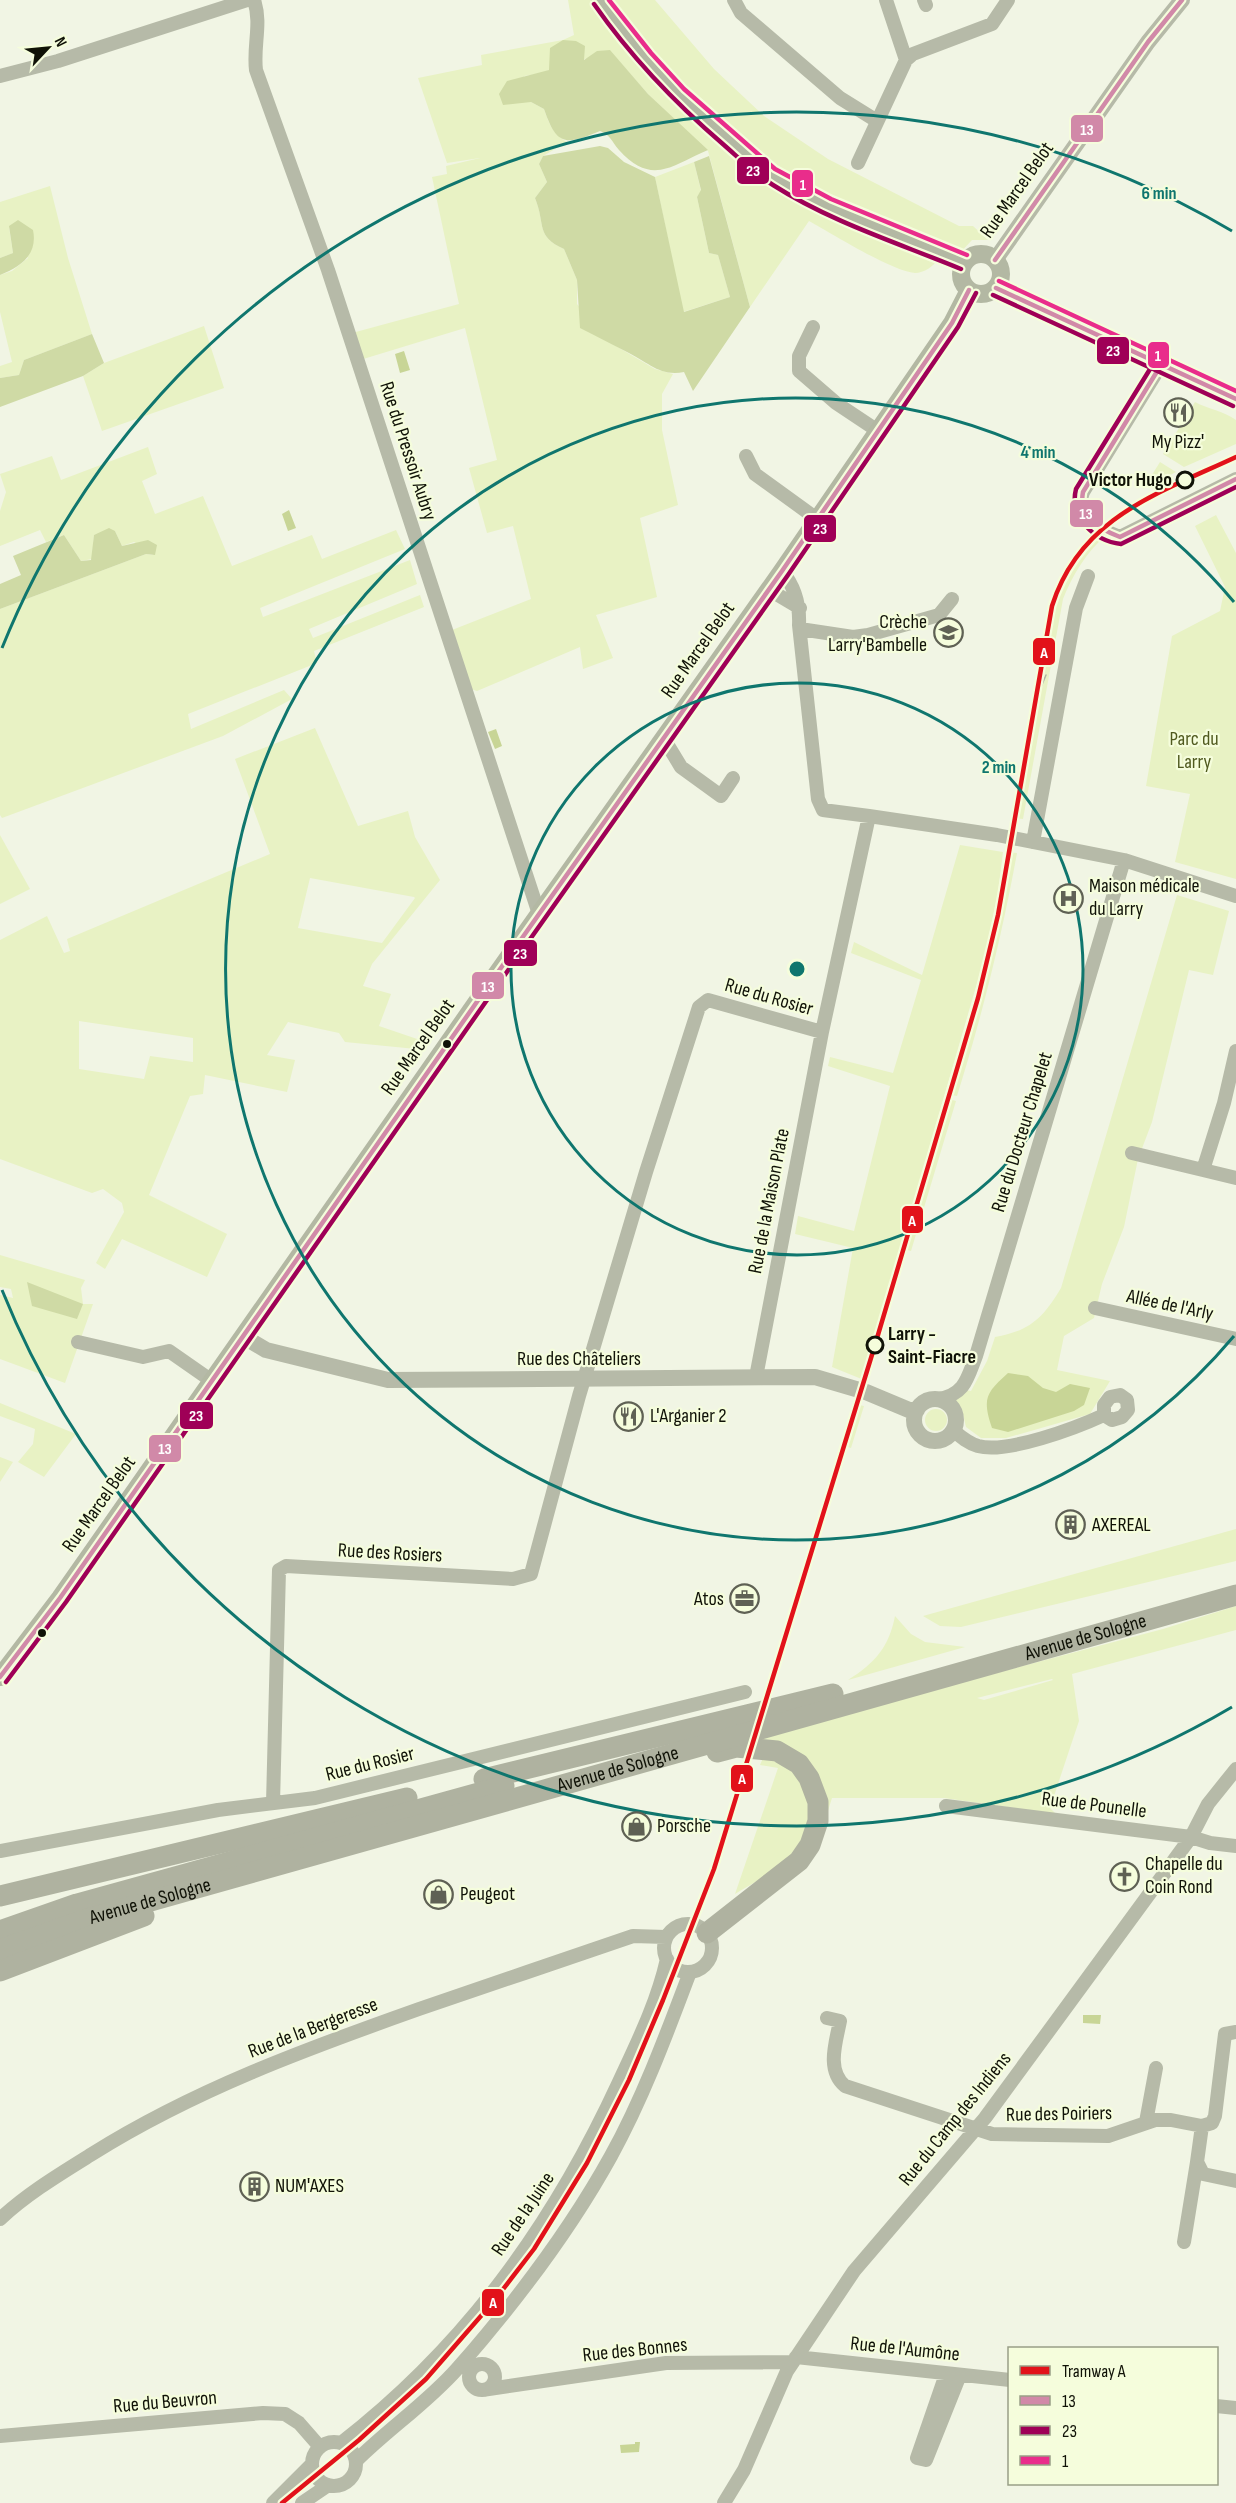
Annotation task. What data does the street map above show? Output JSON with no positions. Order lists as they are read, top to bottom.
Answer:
{
  "streets": {
    "main road": ["Rue Marcel Belot", "Avenue de Sologne"],
    "street": [
      "Rue du Pressoir Aubry",
      "Rue du Rosier",
      "Rue du Docteur Chapelet",
      "Rue de la Maison Plate",
      "Allée de l'Arly",
      "Rue des Châteliers",
      "Rue des Rosiers",
      "Rue de Pounelle",
      "Rue de la Bergeresse",
      "Rue des Poiriers",
      "Rue du Camp des Indiens",
      "Rue de la Juine",
      "Rue de l'Aumône",
      "Rue des Bonnes",
      "Rue du Beuvron"
    ]
  },
  "crossings": [
    ["Rue Marcel Belot", "Rue du Pressoir Aubry"],
    ["Rue Marcel Belot", "Rue des Châteliers"],
    ["Rue du Rosier", "Rue de la Maison Plate"],
    ["Rue du Rosier", "Rue des Châteliers"],
    ["Rue du Rosier", "Rue des Rosiers"],
    ["Rue du Docteur Chapelet", "Rue des Châteliers"],
    ["Rue de la Maison Plate", "Rue des Châteliers"],
    ["Rue des Châteliers", "Rue des Rosiers"],
    ["Rue de Pounelle", "Rue du Camp des Indiens"],
    ["Rue de la Bergeresse", "Rue de la Juine"],
    ["Rue des Poiriers", "Rue du Camp des Indiens"],
    ["Rue du Camp des Indiens", "Rue de l'Aumône"],
    ["Rue du Camp des Indiens", "Rue des Bonnes"],
    ["Rue de la Juine", "Rue du Beuvron"],
    ["Rue de l'Aumône", "Rue des Bonnes"]
  ],
  "parks": ["Parc du Larry"],
  "places": {
    "restaurant": ["My Pizz'", "L'Arganier 2"],
    "other": ["Victor Hugo", "Larry - Saint-Fiacre"],
    "school or university": ["Crèche Larry'Bambelle"],
    "hospital": ["Maison médicale du Larry"],
    "building": ["AXEREAL", "NUM'AXES"],
    "office": ["Atos"],
    "shop": ["Porsche", "Peugeot"],
    "church": ["Chapelle du Coin Rond"]
  },
  "lines": [
    "transit line 13",
    "transit line 1",
    "transit line 23",
    "tram line A"
  ],
  "legend": [
    "Tramway A",
    "13",
    "23",
    "1"
  ],
  "north": "top right",
  "rings": ["6 min", "4 min", "2 min"]
}
